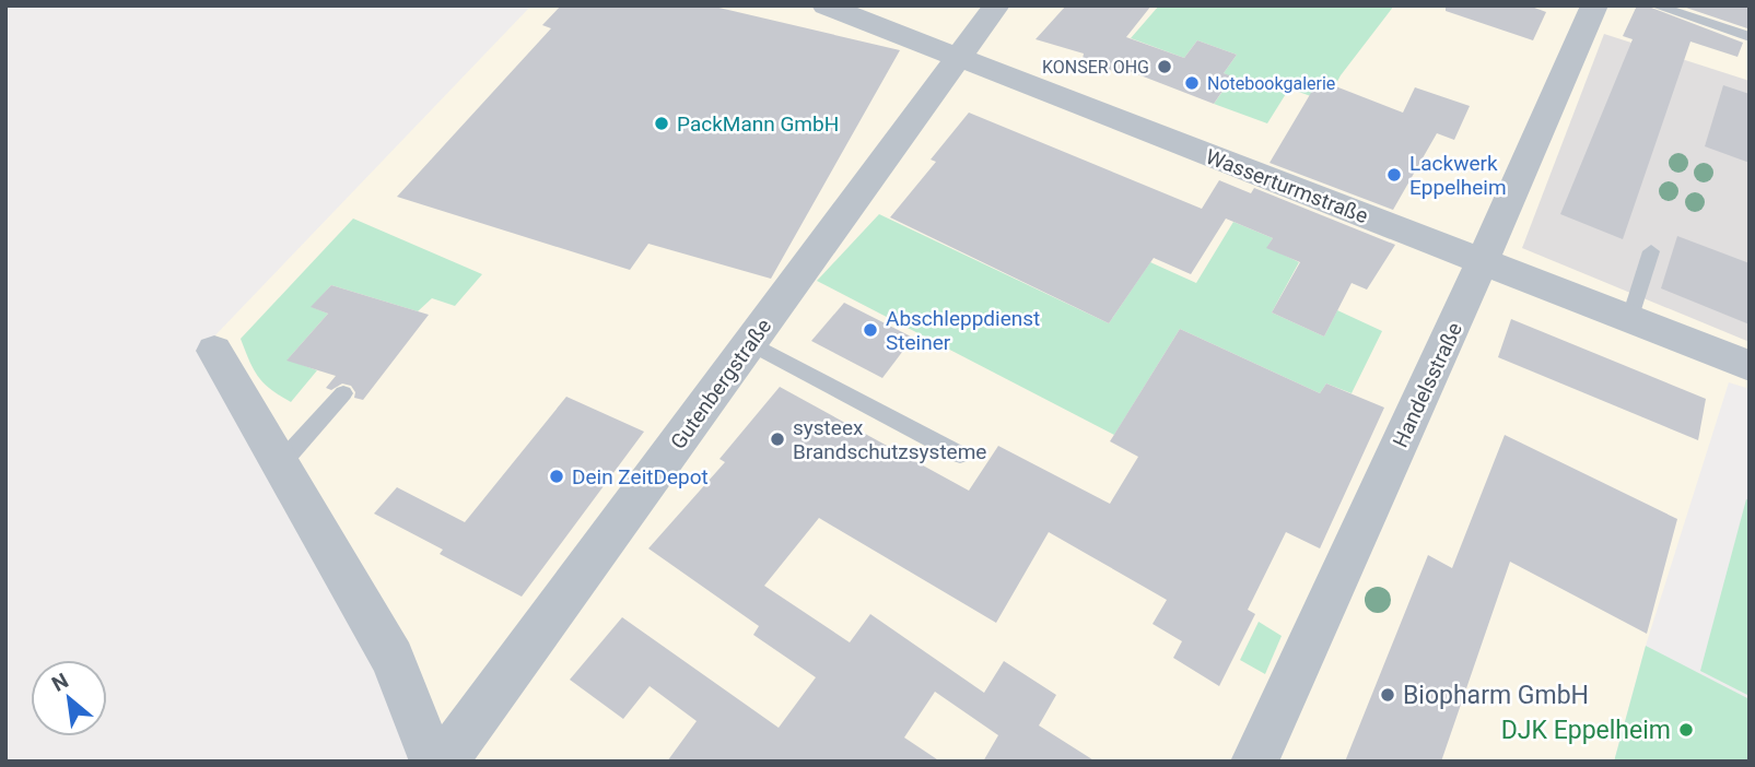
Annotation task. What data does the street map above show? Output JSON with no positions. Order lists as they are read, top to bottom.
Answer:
{
  "streets": {
    "street": ["Wasserturmstraße", "Gutenbergstraße", "Handelsstraße"]
  },
  "crossings": [
    ["Wasserturmstraße", "Gutenbergstraße"],
    ["Wasserturmstraße", "Handelsstraße"]
  ],
  "places": [
    "KONSER OHG",
    "Notebookgalerie",
    "PackMann GmbH",
    "Lackwerk Eppelheim",
    "Abschleppdienst Steiner",
    "systeex Brandschutzsysteme",
    "Dein ZeitDepot",
    "Biopharm GmbH",
    "DJK Eppelheim"
  ],
  "north": "top left"
}
